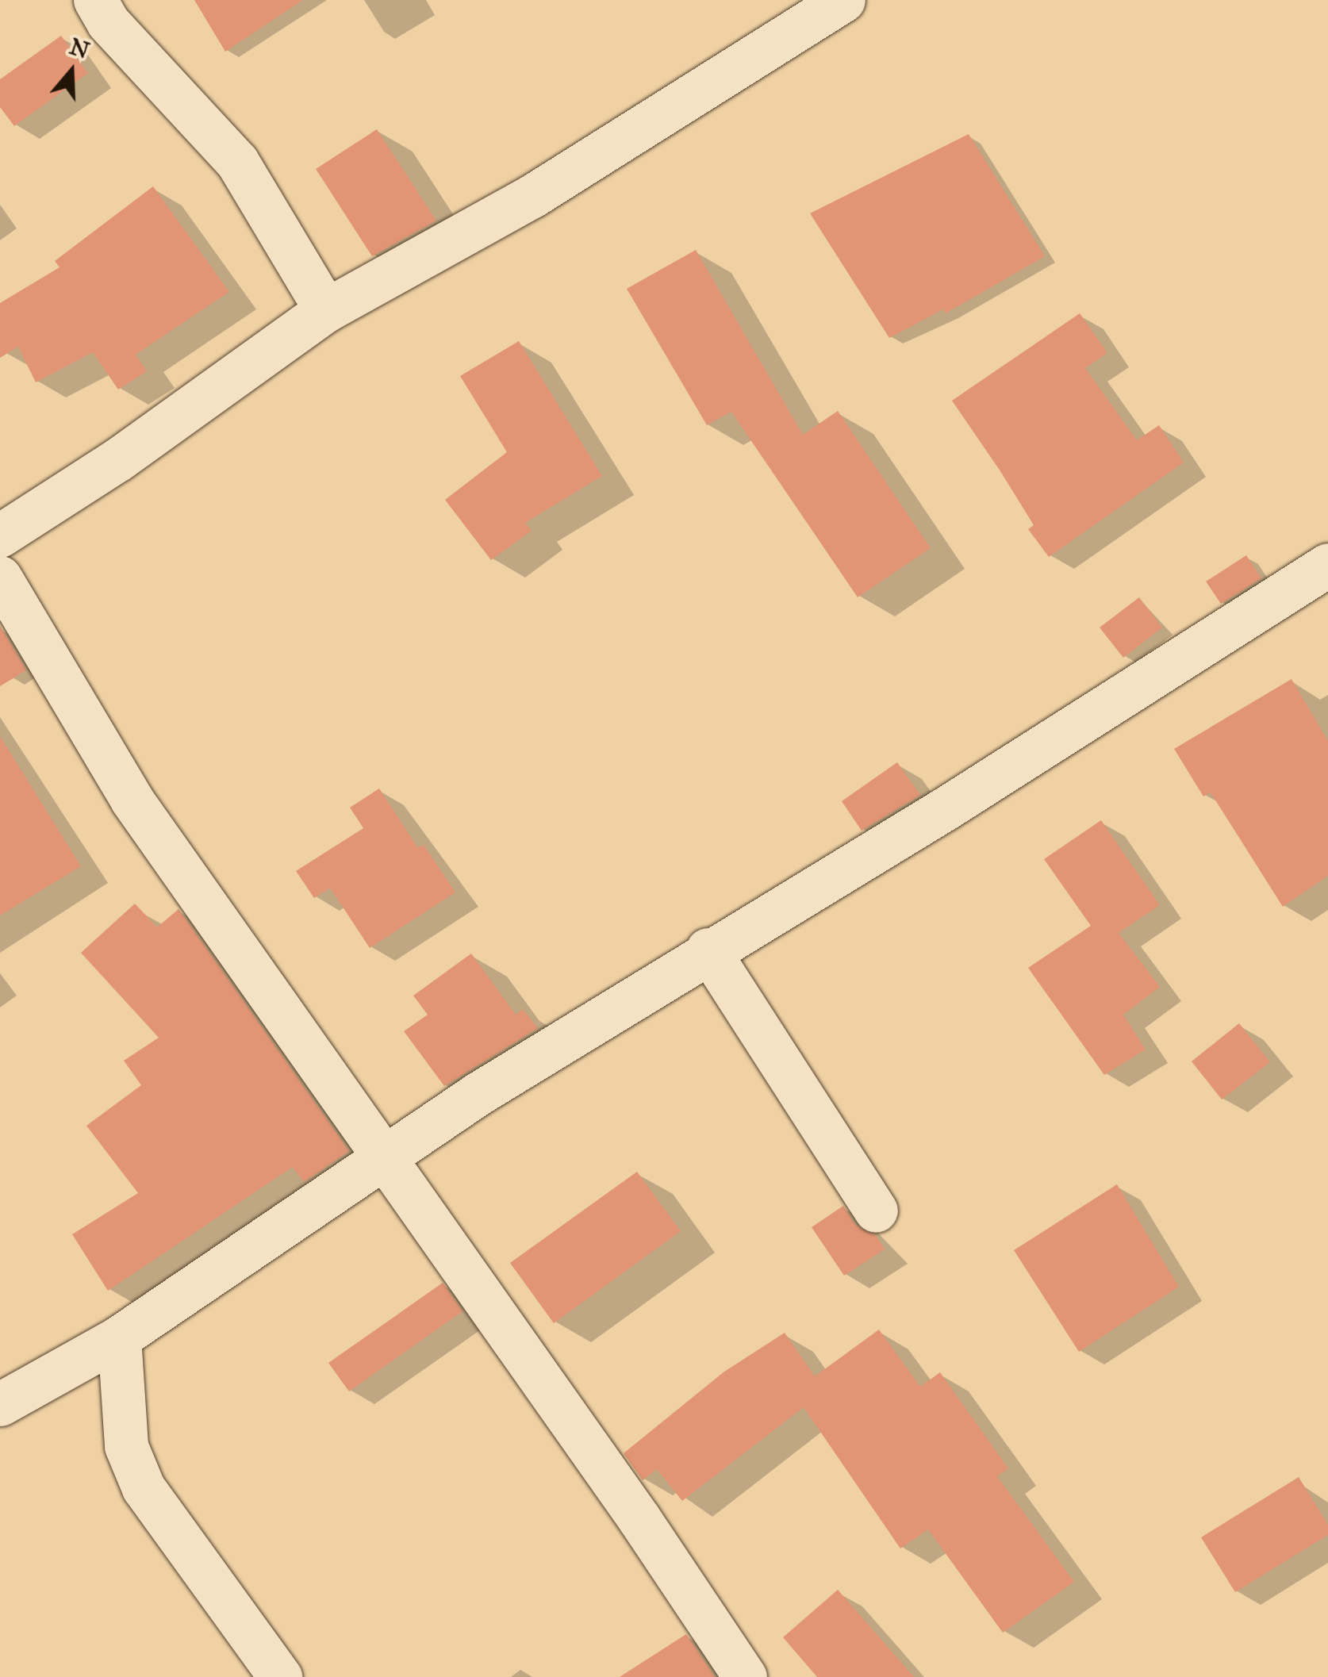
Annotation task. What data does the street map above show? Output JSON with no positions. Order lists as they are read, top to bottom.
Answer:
{
  "north": "top"
}
